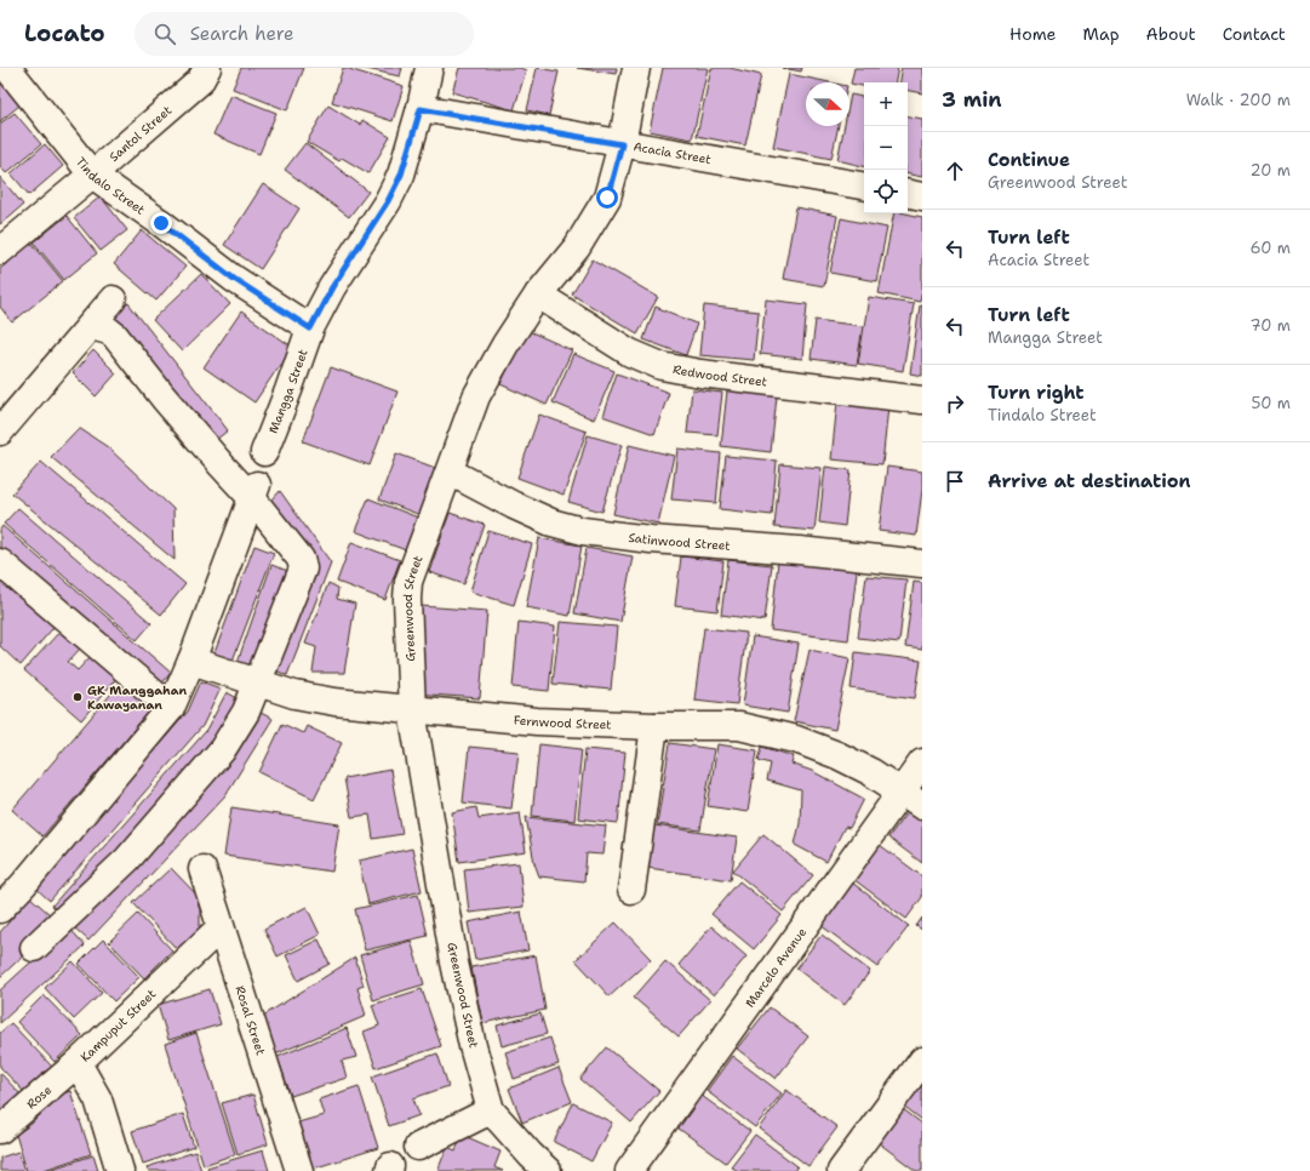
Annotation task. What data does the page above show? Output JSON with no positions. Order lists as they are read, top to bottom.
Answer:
{
  "streets": {
    "street": [
      "Santol Street",
      "Acacia Street",
      "Tindalo Street",
      "Redwood Street",
      "Mangga Street",
      "Satinwood Street",
      "Greenwood Street",
      "Fernwood Street",
      "Marcelo Avenue",
      "Rosal Street",
      "Kampuput Street",
      "Rose"
    ]
  },
  "crossings": [
    ["Santol Street", "Tindalo Street"],
    ["Acacia Street", "Mangga Street"],
    ["Acacia Street", "Greenwood Street"],
    ["Tindalo Street", "Mangga Street"],
    ["Redwood Street", "Greenwood Street"],
    ["Satinwood Street", "Greenwood Street"],
    ["Greenwood Street", "Fernwood Street"],
    ["Fernwood Street", "Marcelo Avenue"],
    ["Rosal Street", "Kampuput Street"],
    ["Kampuput Street", "Rose"]
  ],
  "places": ["GK Manggahan Kawayanan"],
  "north": "right",
  "page": {
    "header": "Locato",
    "search": "Search here",
    "nav": [
      "Home",
      "Map",
      "About",
      "Contact"
    ],
    "heading": ["3 min", "Walk · 200 m"],
    "map_buttons": ["+", "−"],
    "list": [
      ["Continue", "Greenwood Street", "20 m"],
      ["Turn left", "Acacia Street", "60 m"],
      ["Turn left", "Mangga Street", "70 m"],
      ["Turn right", "Tindalo Street", "50 m"],
      "Arrive at destination"
    ]
  }
}
